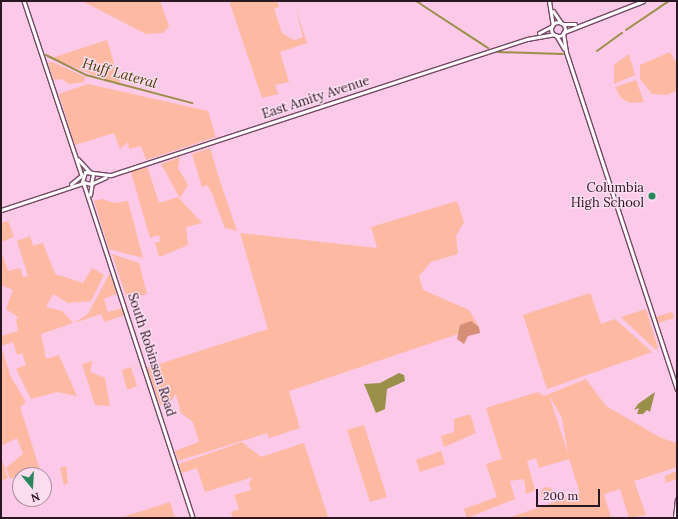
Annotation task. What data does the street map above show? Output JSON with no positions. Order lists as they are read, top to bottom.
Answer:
{
  "streets": {
    "main road": ["East Amity Avenue"],
    "street": ["South Robinson Road"]
  },
  "crossings": [
    ["East Amity Avenue", "South Robinson Road"]
  ],
  "water": ["Huff Lateral"],
  "places": ["Columbia High School"],
  "scale_bar": "200 m",
  "north": "bottom"
}
